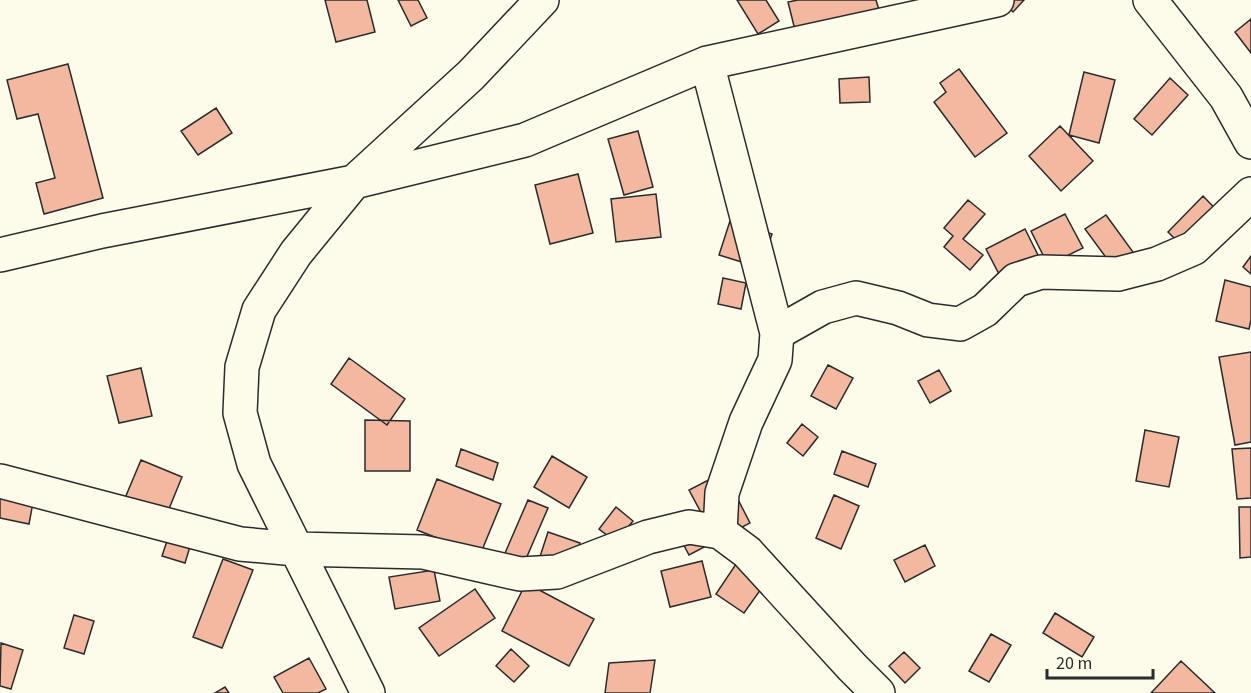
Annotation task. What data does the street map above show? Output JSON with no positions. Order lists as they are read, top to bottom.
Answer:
{
  "scale_bar": "20 m"
}
